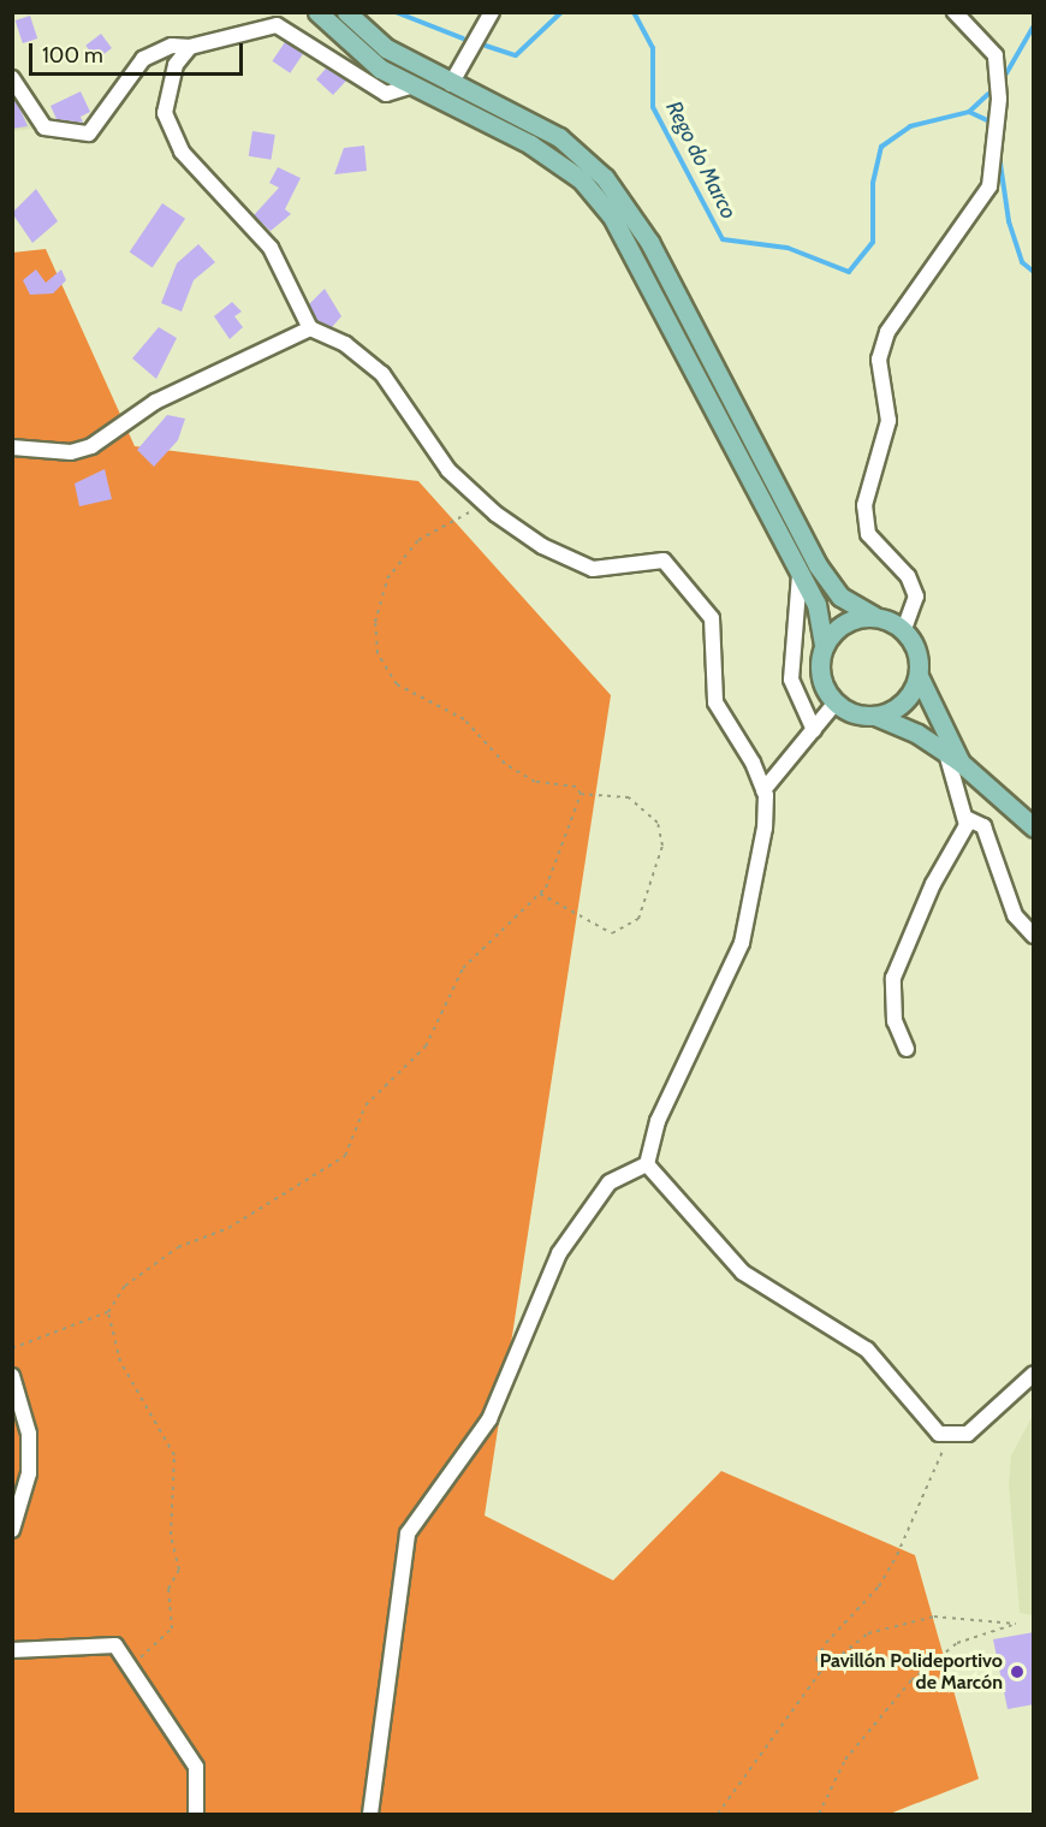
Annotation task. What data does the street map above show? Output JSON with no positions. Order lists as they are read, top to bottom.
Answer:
{
  "water": ["Rego do Marco"],
  "places": ["Pavillón Polideportivo de Marcón"],
  "scale_bar": "100 m"
}
